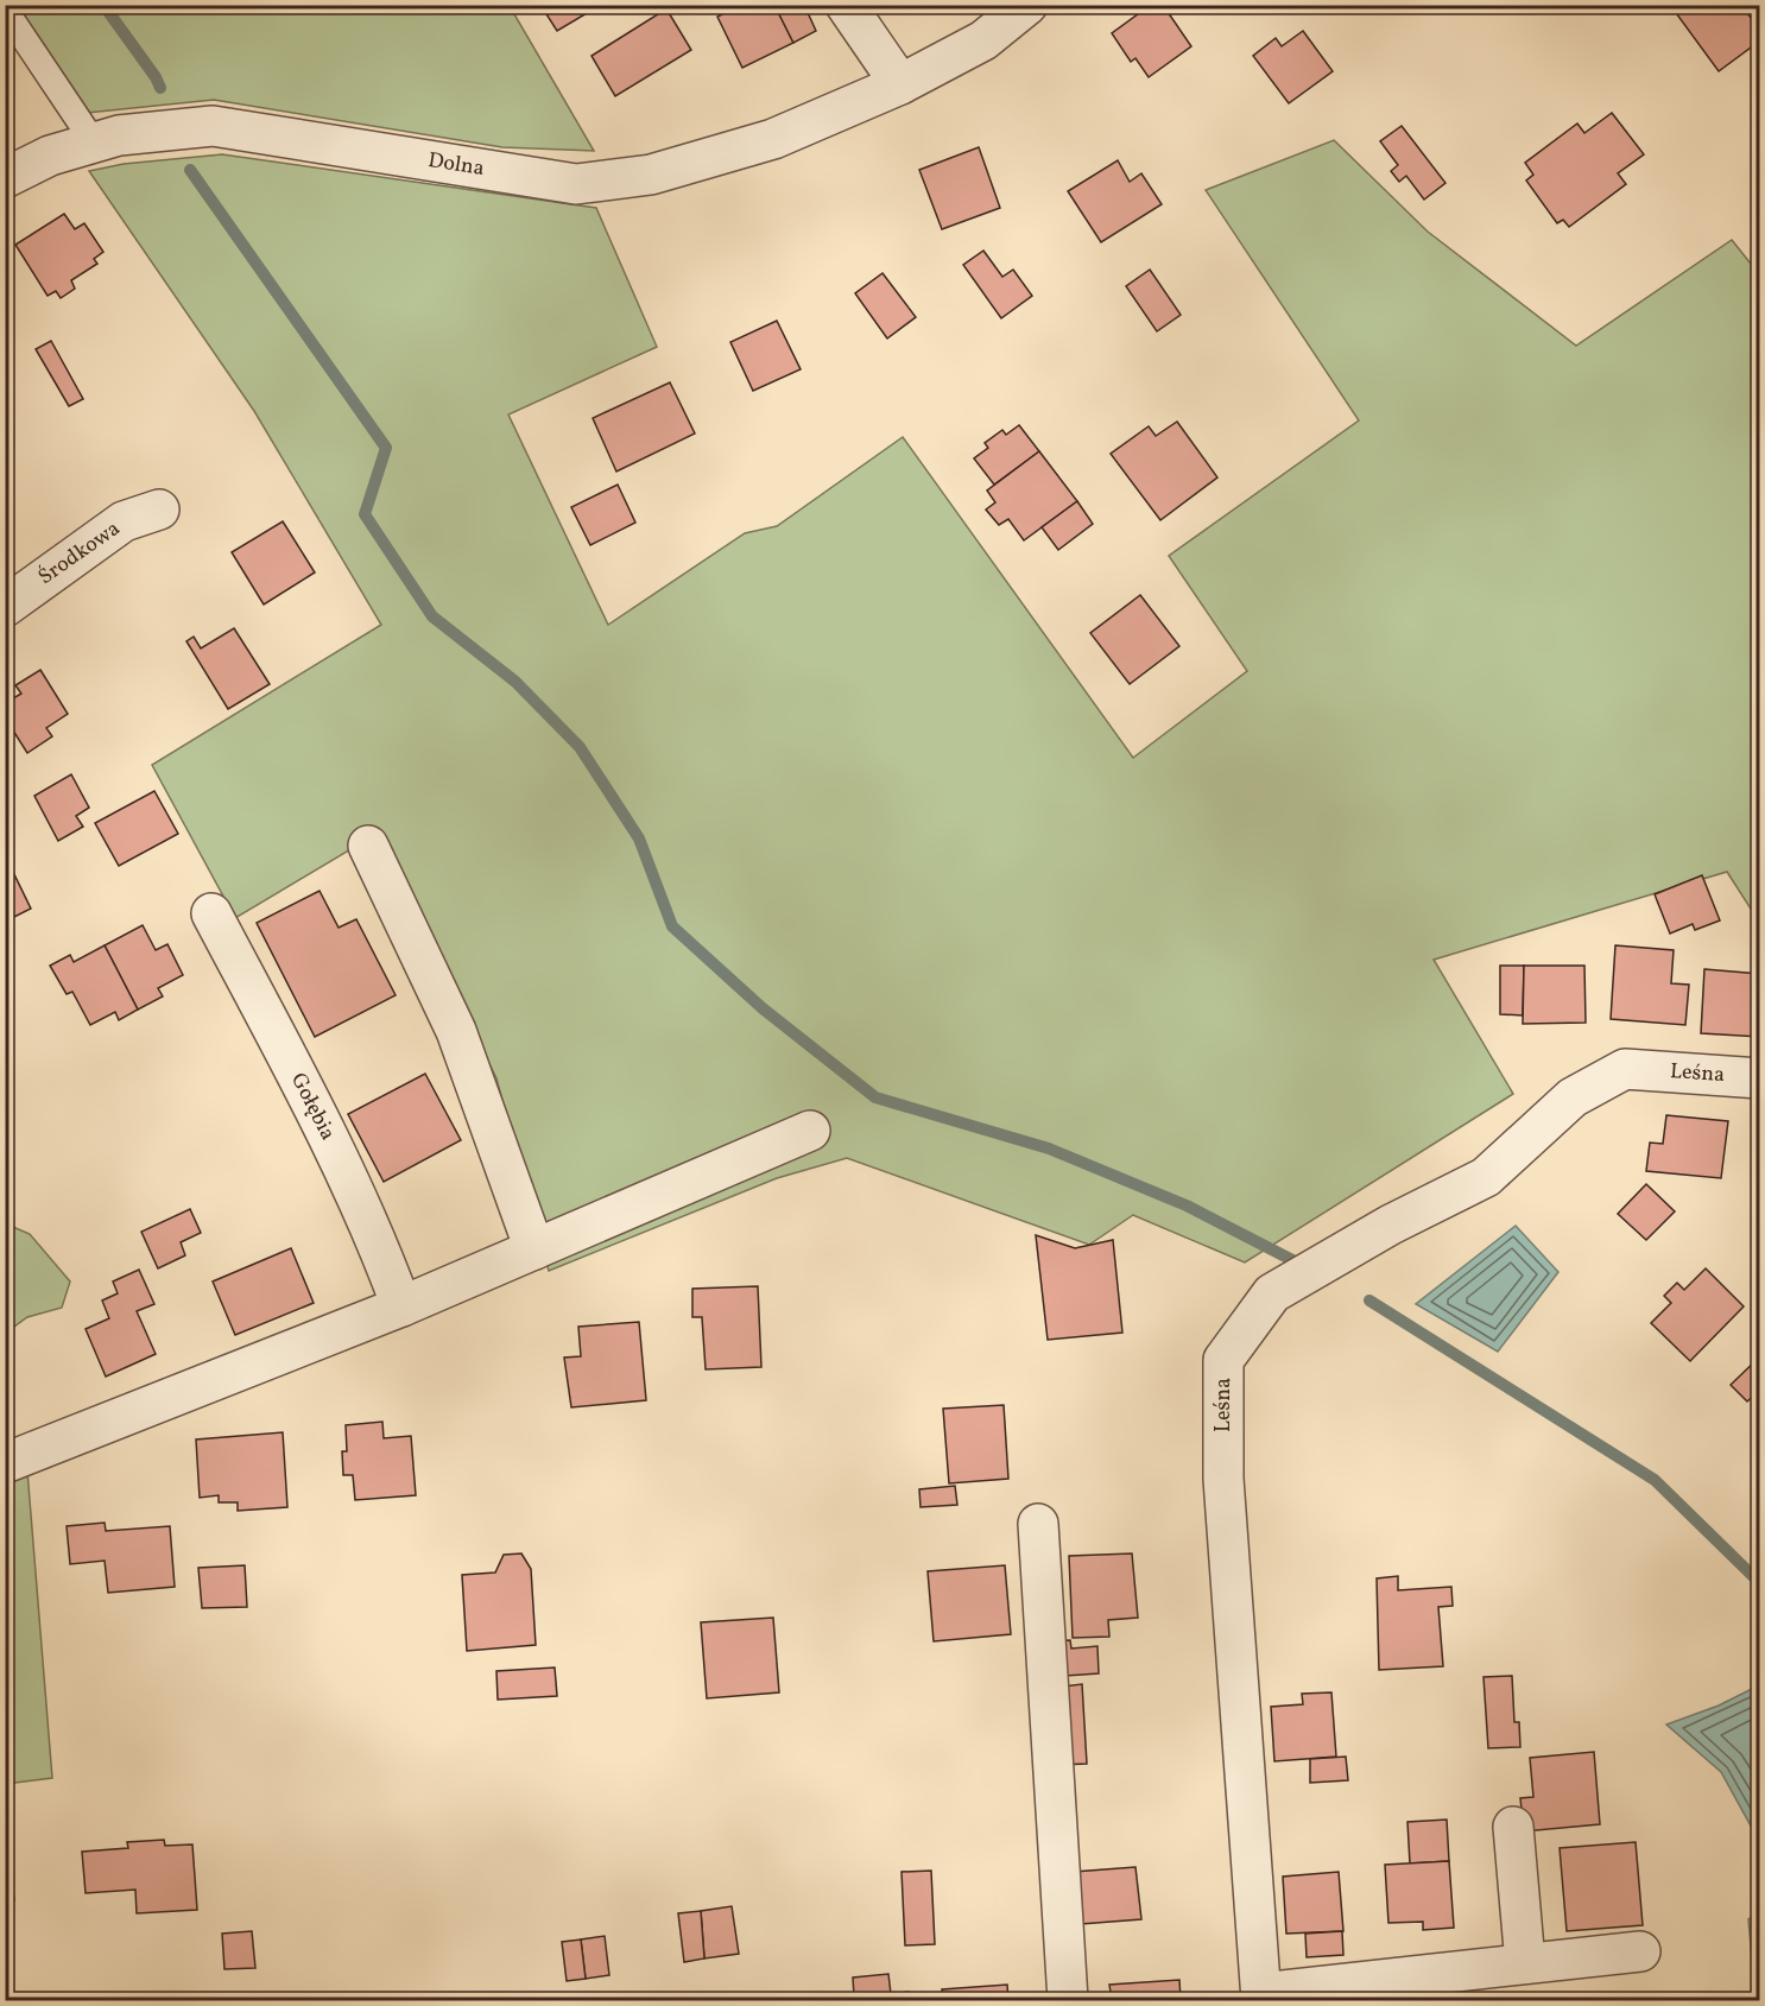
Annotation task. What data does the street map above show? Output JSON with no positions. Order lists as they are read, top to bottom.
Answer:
{
  "streets": {
    "street": [
      "Dolna",
      "Środkowa",
      "Leśna",
      "Gołębia"
    ]
  }
}
